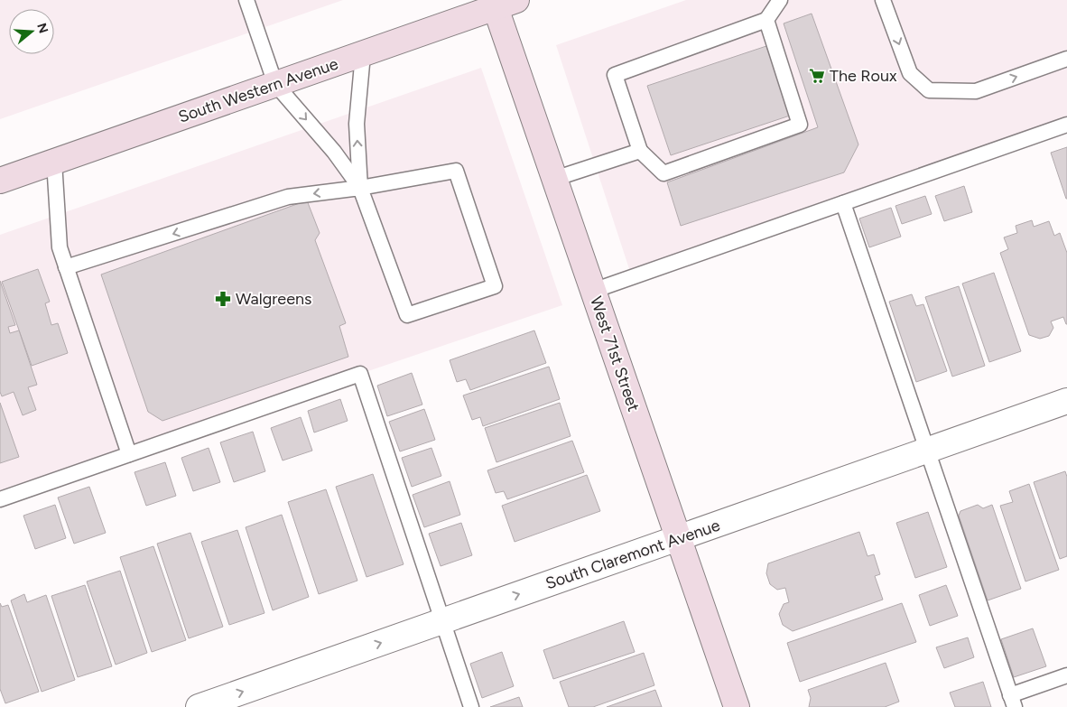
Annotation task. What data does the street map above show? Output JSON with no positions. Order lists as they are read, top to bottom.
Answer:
{
  "streets": {
    "main road": ["South Western Avenue", "West 71st Street"],
    "street": ["South Claremont Avenue"]
  },
  "crossings": [
    ["South Western Avenue", "West 71st Street"],
    ["West 71st Street", "South Claremont Avenue"]
  ],
  "one_way": ["South Claremont Avenue"],
  "places": {
    "supermarket": ["The Roux"],
    "pharmacy": ["Walgreens"]
  },
  "north": "right"
}
